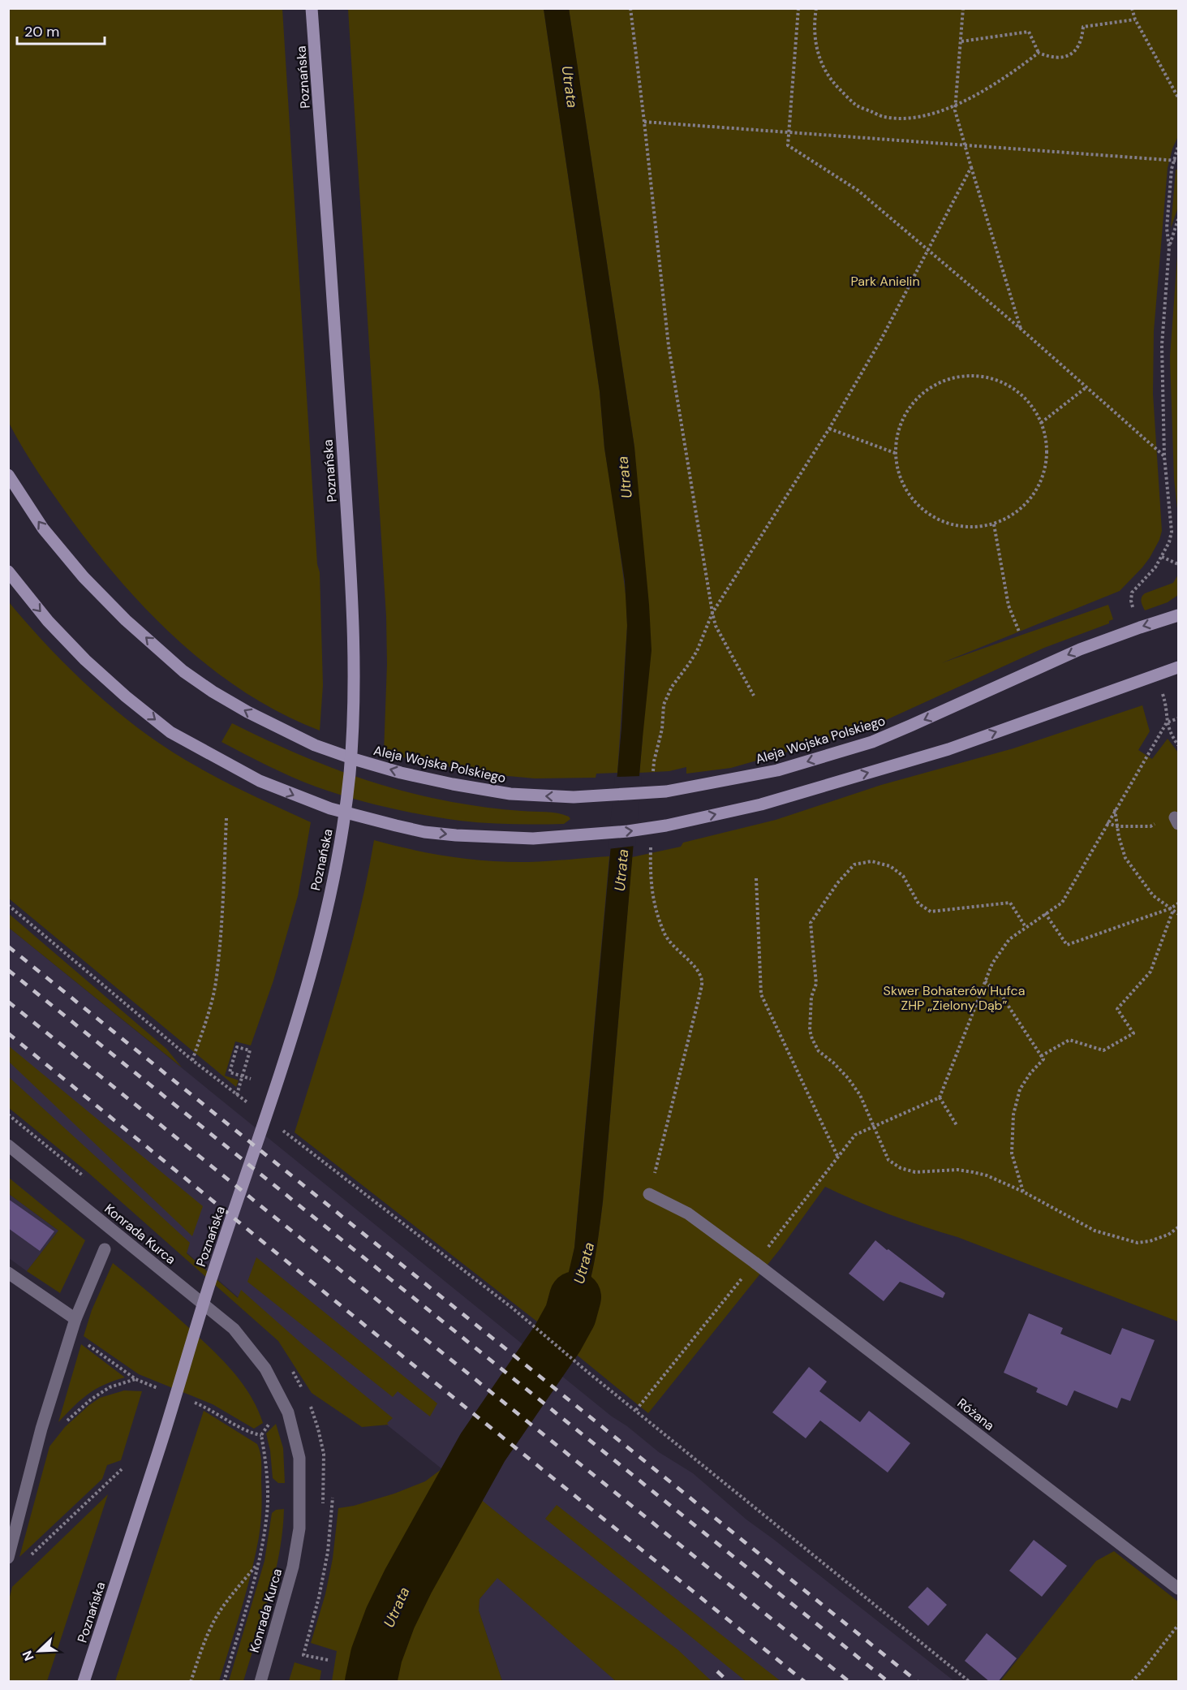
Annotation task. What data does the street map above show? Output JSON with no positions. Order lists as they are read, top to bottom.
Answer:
{
  "streets": {
    "main road": ["Poznańska", "Aleja Wojska Polskiego"],
    "street": ["Konrada Kurca", "Różana"]
  },
  "water": ["Utrata"],
  "parks": ["Park Anielin", "Skwer Bohaterów Hufca ZHP „Zielony Dąb”"],
  "scale_bar": "20 m",
  "north": "bottom left"
}
